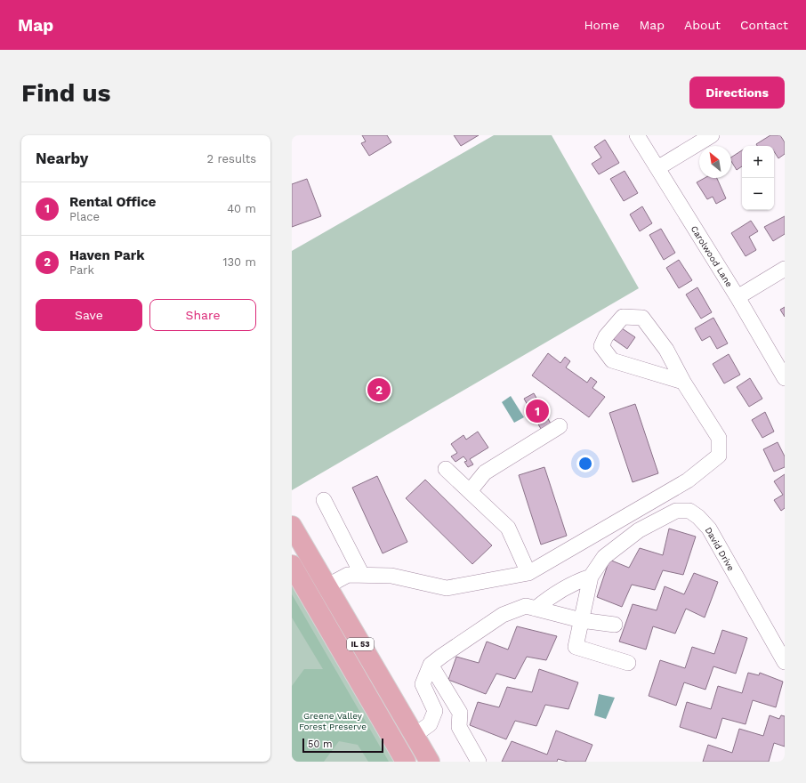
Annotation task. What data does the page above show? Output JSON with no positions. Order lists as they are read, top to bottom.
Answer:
{
  "streets": {
    "main road": ["IL 53"],
    "street": ["Carolwood Lane", "David Drive"]
  },
  "parks": ["Greene Valley Forest Preserve"],
  "scale_bar": "50 m",
  "north": "top left",
  "page": {
    "header": "Map",
    "nav": [
      "Home",
      "Map",
      "About",
      "Contact"
    ],
    "buttons": [
      "Directions",
      ["Save", "Share"]
    ],
    "title": "Find us",
    "heading": ["Nearby", "2 results"],
    "map_buttons": ["+", "−"],
    "list": [
      {
        "mark": "1",
        "name": "Rental Office",
        "note": "Place",
        "value": "40 m"
      },
      {
        "mark": "2",
        "name": "Haven Park",
        "note": "Park",
        "value": "130 m"
      }
    ],
    "pins": ["2", "1"],
    "scale": "50 m"
  }
}
